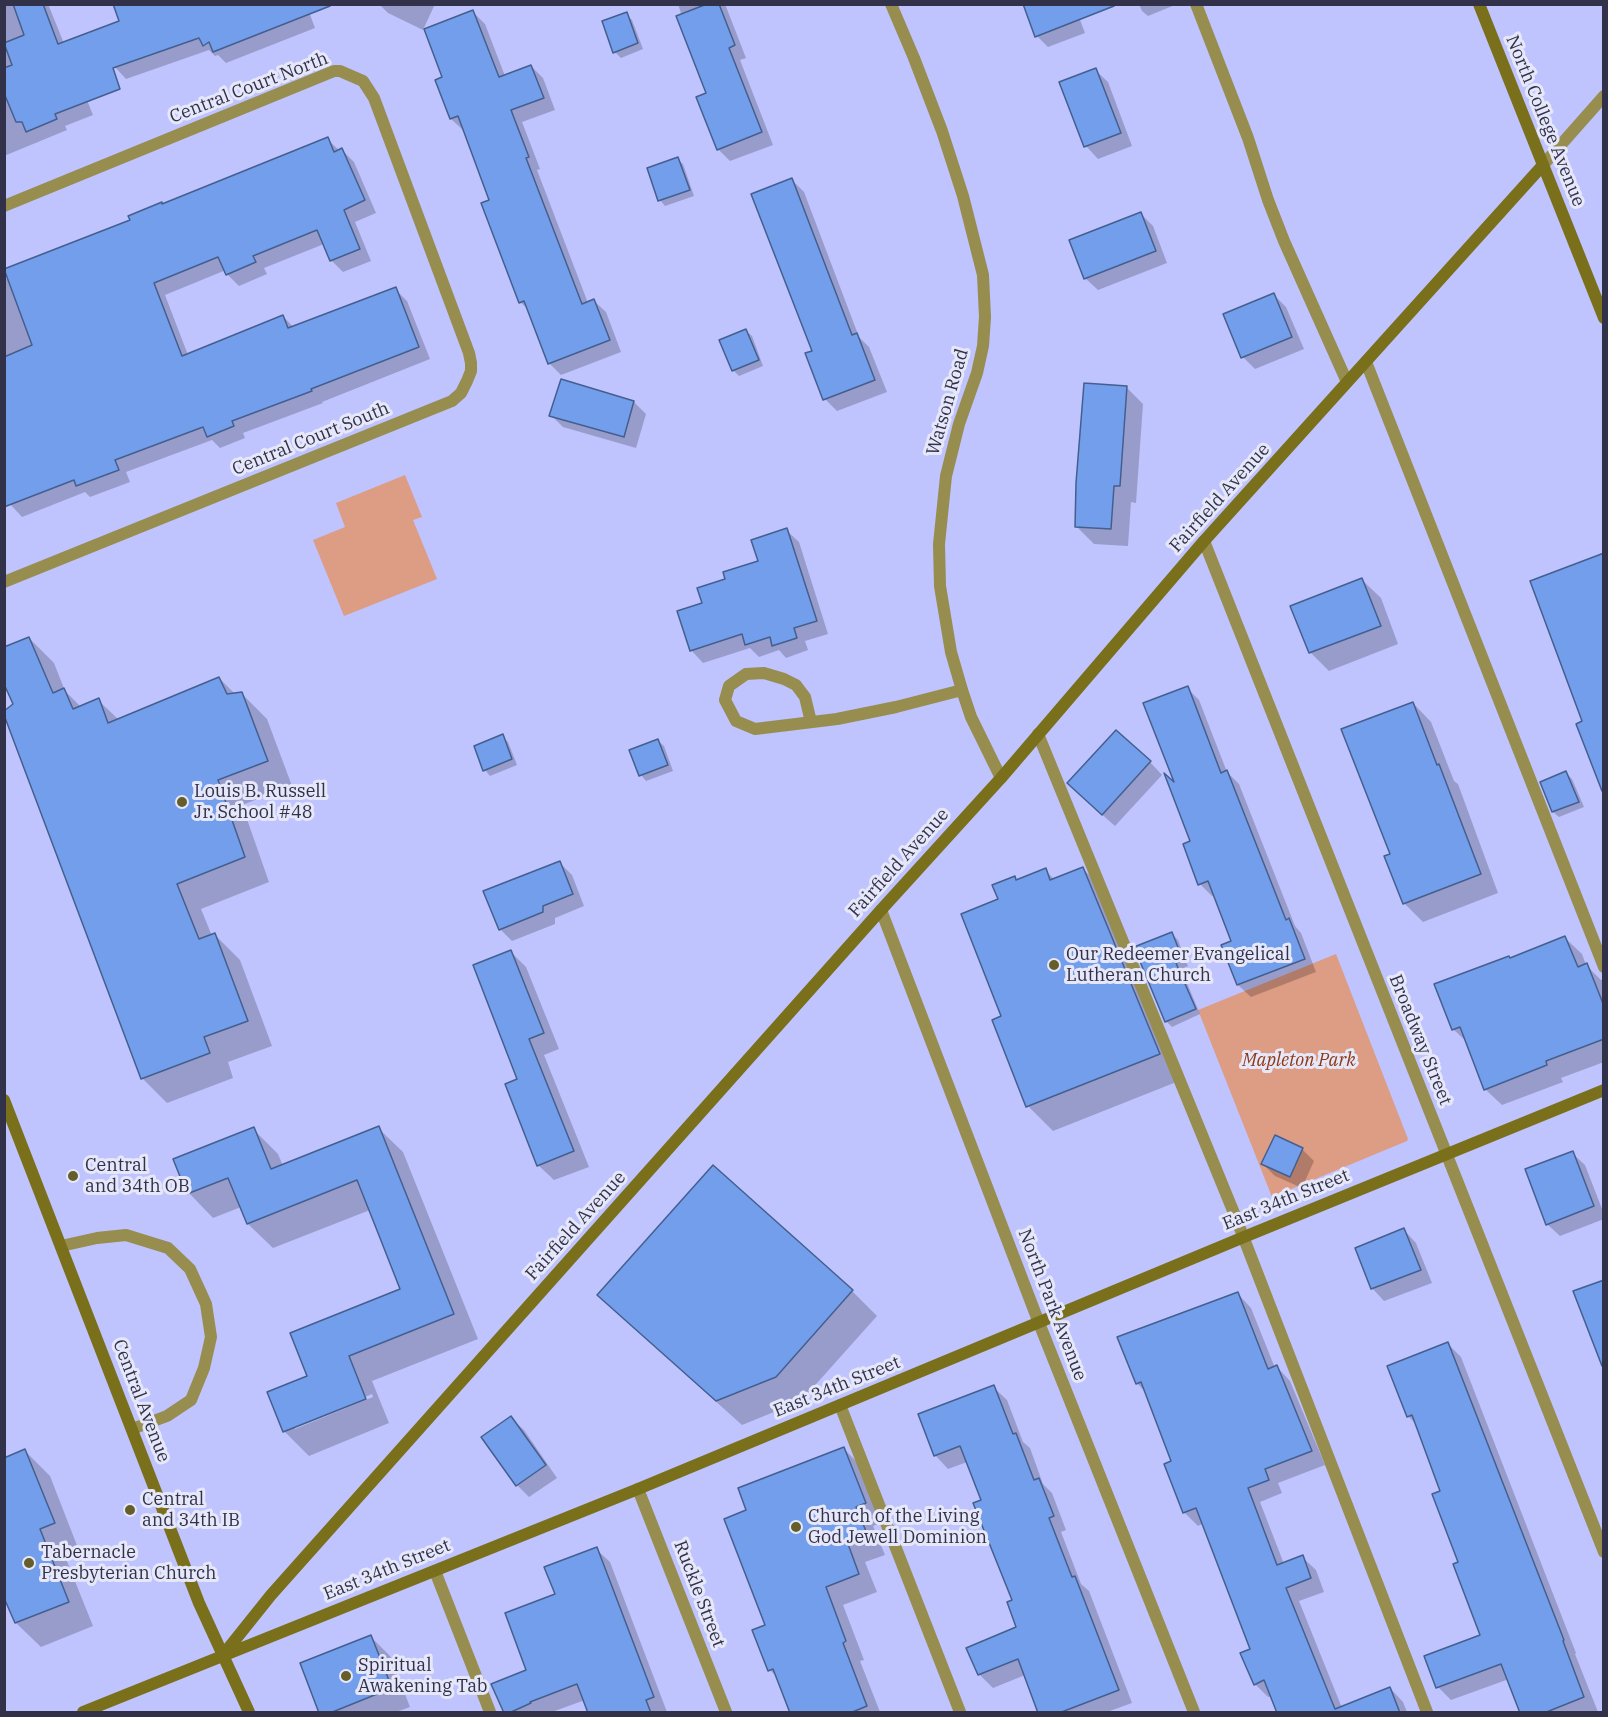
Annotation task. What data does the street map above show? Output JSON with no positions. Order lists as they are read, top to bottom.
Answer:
{
  "streets": {
    "street": [
      "Central Court North",
      "North College Avenue",
      "Watson Road",
      "Central Court South",
      "Fairfield Avenue",
      "Broadway Street",
      "East 34th Street",
      "North Park Avenue",
      "Central Avenue",
      "Ruckle Street"
    ]
  },
  "crossings": [
    ["Central Court North", "Central Court South"],
    ["North College Avenue", "Fairfield Avenue"],
    ["Watson Road", "Fairfield Avenue"],
    ["Fairfield Avenue", "Broadway Street"],
    ["Fairfield Avenue", "East 34th Street"],
    ["Fairfield Avenue", "North Park Avenue"],
    ["Fairfield Avenue", "Central Avenue"],
    ["Broadway Street", "East 34th Street"],
    ["East 34th Street", "North Park Avenue"],
    ["East 34th Street", "Central Avenue"],
    ["East 34th Street", "Ruckle Street"]
  ],
  "parks": ["Mapleton Park"],
  "places": [
    "Louis B. Russell Jr. School #48",
    "Our Redeemer Evangelical Lutheran Church",
    "Central and 34th OB",
    "Central and 34th IB",
    "Church of the Living God Jewell Dominion",
    "Tabernacle Presbyterian Church",
    "Spiritual Awakening Tab"
  ]
}
